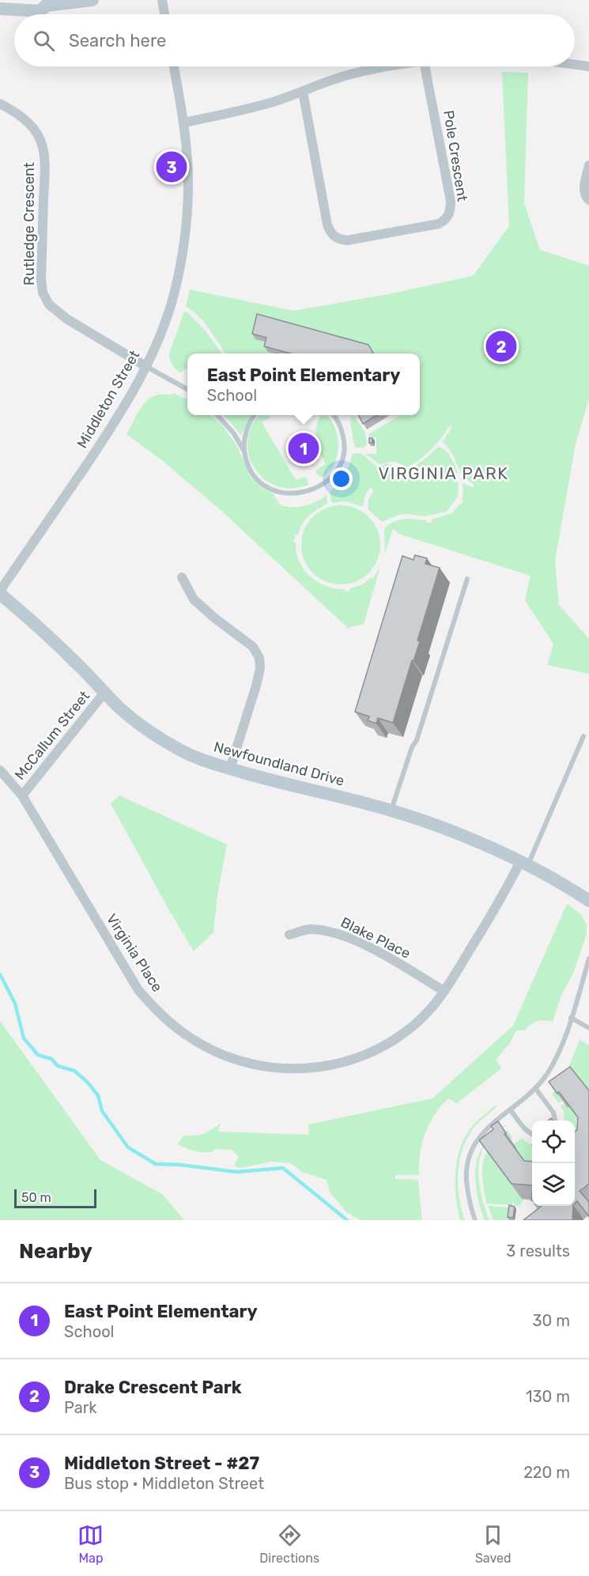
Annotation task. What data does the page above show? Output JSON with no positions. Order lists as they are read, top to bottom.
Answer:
{
  "streets": {
    "street": [
      "Pole Crescent",
      "Rutledge Crescent",
      "Middleton Street",
      "McCallum Street",
      "Newfoundland Drive",
      "Blake Place",
      "Virginia Place"
    ]
  },
  "crossings": [
    ["Rutledge Crescent", "Middleton Street"],
    ["Middleton Street", "Newfoundland Drive"],
    ["McCallum Street", "Newfoundland Drive"],
    ["McCallum Street", "Virginia Place"],
    ["Newfoundland Drive", "Virginia Place"],
    ["Blake Place", "Virginia Place"]
  ],
  "districts": ["VIRGINIA PARK"],
  "scale_bar": "50 m",
  "page": {
    "search": "Search here",
    "pins": ["3", "2", "1"],
    "popup": ["East Point Elementary", "School"],
    "scale": "50 m",
    "heading": ["Nearby", "3 results"],
    "list": [
      {
        "mark": "1",
        "name": "East Point Elementary",
        "note": "School",
        "value": "30 m"
      },
      {
        "mark": "2",
        "name": "Drake Crescent Park",
        "note": "Park",
        "value": "130 m"
      },
      {
        "mark": "3",
        "name": "Middleton Street - #27",
        "note": "Bus stop · Middleton Street",
        "value": "220 m"
      }
    ],
    "nav": ["Map", "Directions", "Saved"]
  }
}
